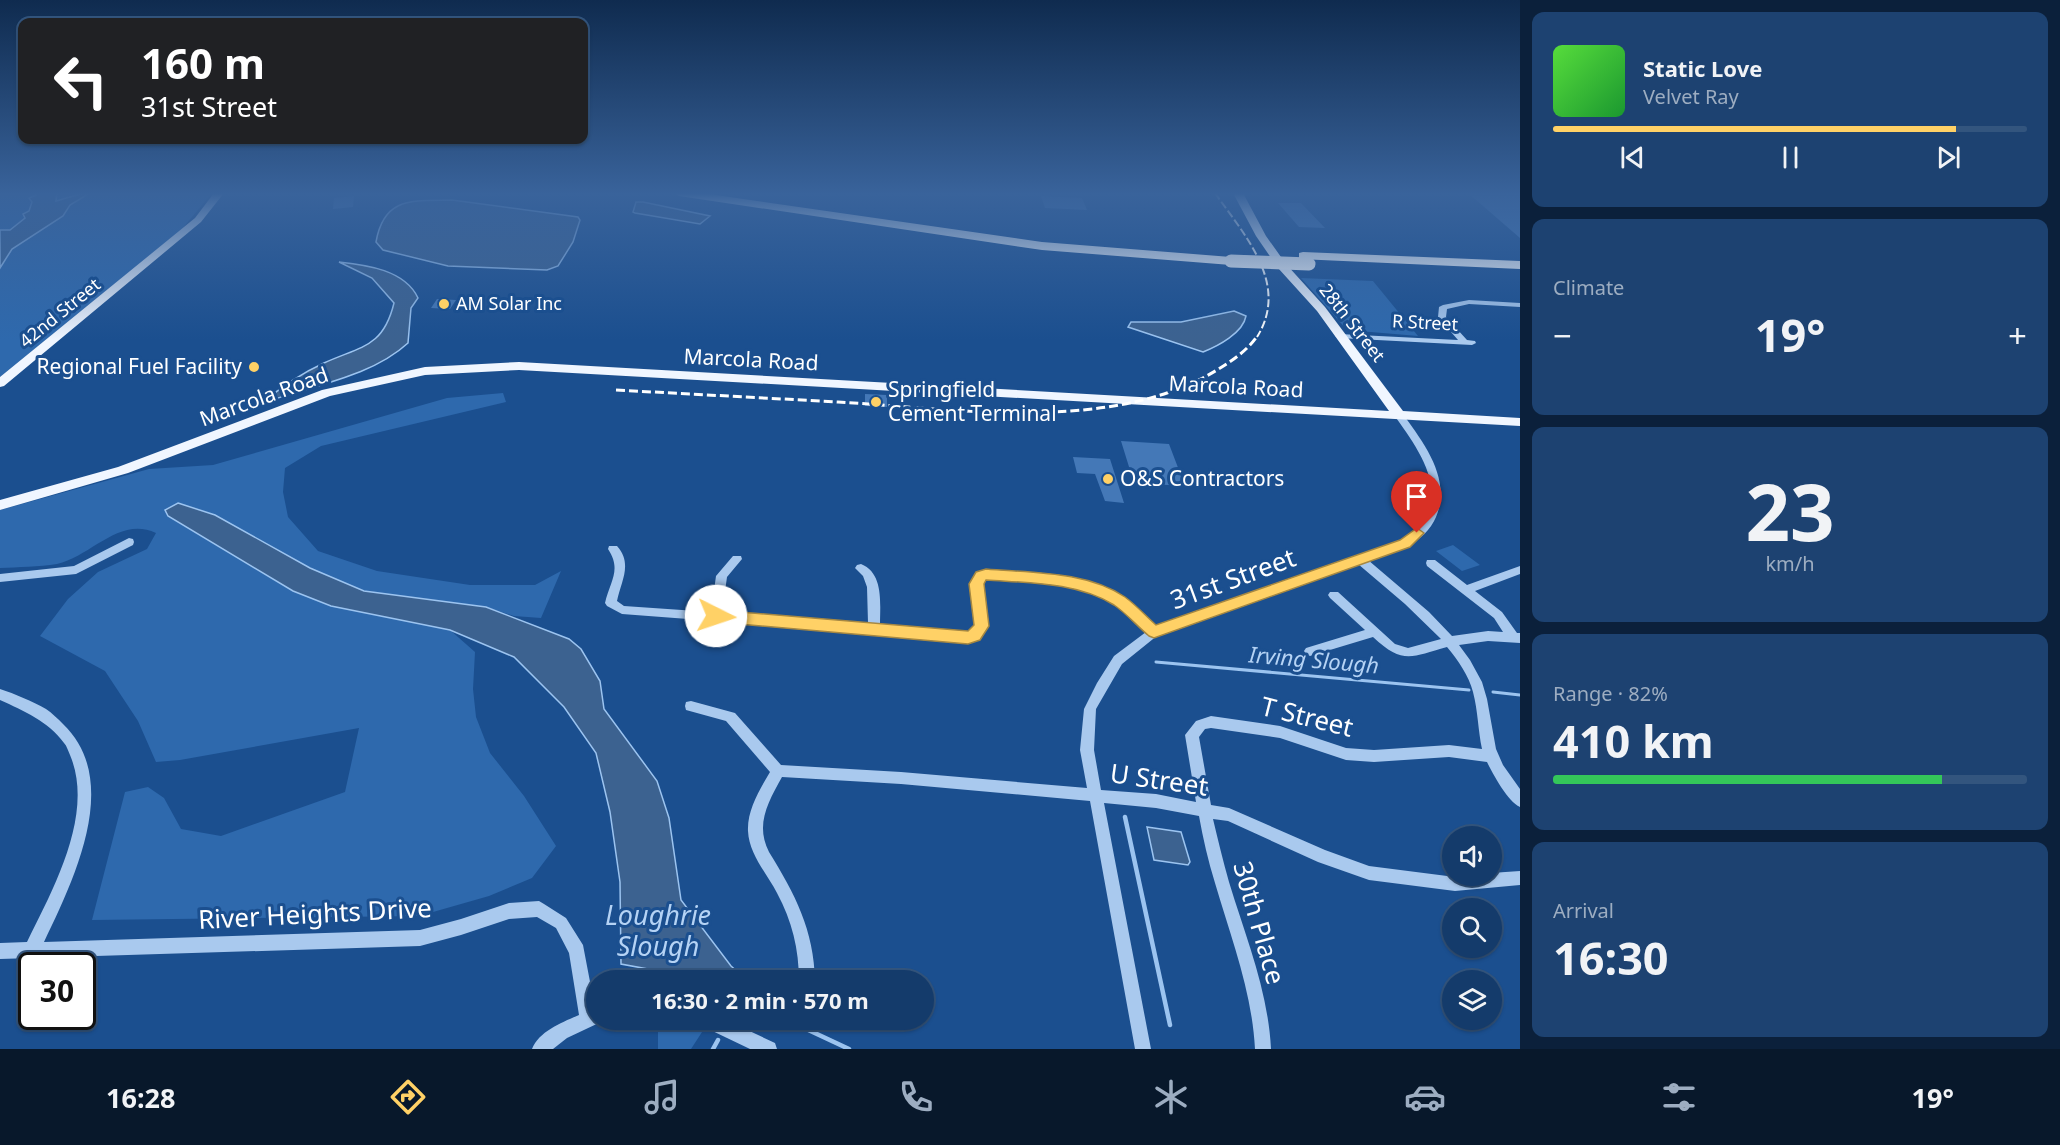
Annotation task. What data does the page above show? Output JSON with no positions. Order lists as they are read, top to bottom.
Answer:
{
  "streets": {
    "main road": ["42nd Street", "28th Street", "Marcola Road"],
    "street": [
      "R Street",
      "31st Street",
      "T Street",
      "U Street",
      "River Heights Drive",
      "30th Place"
    ]
  },
  "crossings": [
    ["28th Street", "R Street"],
    ["28th Street", "Marcola Road"],
    ["28th Street", "31st Street"],
    ["Marcola Road", "31st Street"],
    ["31st Street", "U Street"],
    ["T Street", "U Street"],
    ["T Street", "30th Place"],
    ["U Street", "30th Place"]
  ],
  "water": ["Irving Slough", "Loughrie Slough"],
  "places": [
    "AM Solar Inc",
    "Regional Fuel Facility",
    "Springfield Cement Terminal",
    "O&S Contractors"
  ],
  "page": {
    "turn": ["160 m", "31st Street"],
    "song": ["Static Love", "Velvet Ray"],
    "tile": [
      "Climate",
      ["23", "km/h"],
      ["Range · 82%", "410 km"],
      ["Arrival", "16:30"]
    ],
    "heat": ["−", "19°", "+"],
    "limit": "30",
    "trip": "16:30 · 2 min · 570 m",
    "tabs": ["16:28", "19°"]
  }
}
